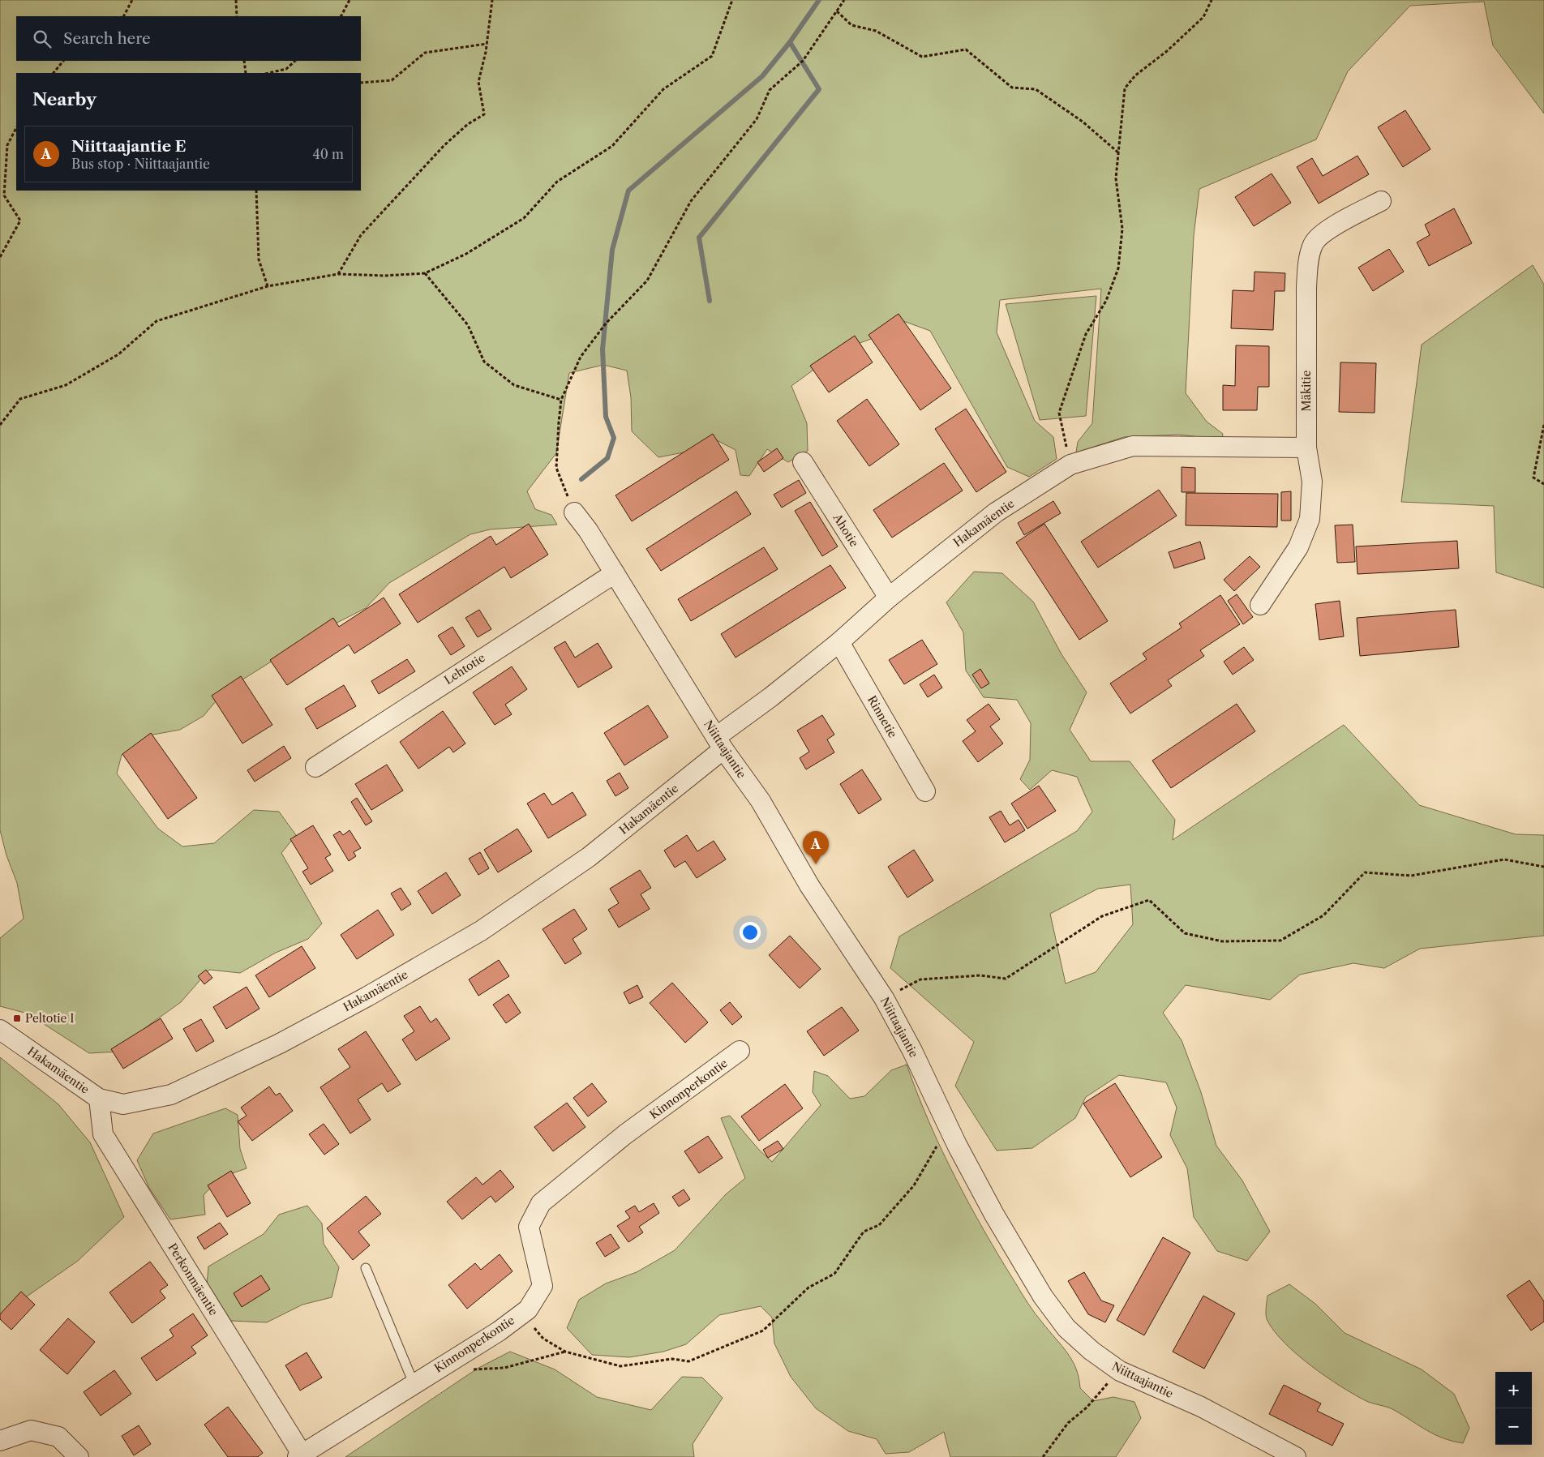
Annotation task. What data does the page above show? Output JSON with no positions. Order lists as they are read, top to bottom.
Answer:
{
  "streets": {
    "street": [
      "Mäkitie",
      "Hakamäentie",
      "Ahotie",
      "Lehtotie",
      "Rinnetie",
      "Niittaajantie",
      "Kinnonperkontie",
      "Perkonmäentie"
    ]
  },
  "crossings": [
    ["Mäkitie", "Hakamäentie"],
    ["Hakamäentie", "Ahotie"],
    ["Hakamäentie", "Rinnetie"],
    ["Hakamäentie", "Niittaajantie"],
    ["Hakamäentie", "Perkonmäentie"],
    ["Lehtotie", "Niittaajantie"],
    ["Kinnonperkontie", "Perkonmäentie"]
  ],
  "places": {
    "transit": ["Peltotie I"]
  },
  "page": {
    "search": "Search here",
    "heading": "Nearby",
    "list": [
      {
        "mark": "A",
        "name": "Niittaajantie E",
        "note": "Bus stop · Niittaajantie",
        "value": "40 m"
      }
    ],
    "pins": "A",
    "map_buttons": ["+", "−"]
  }
}
